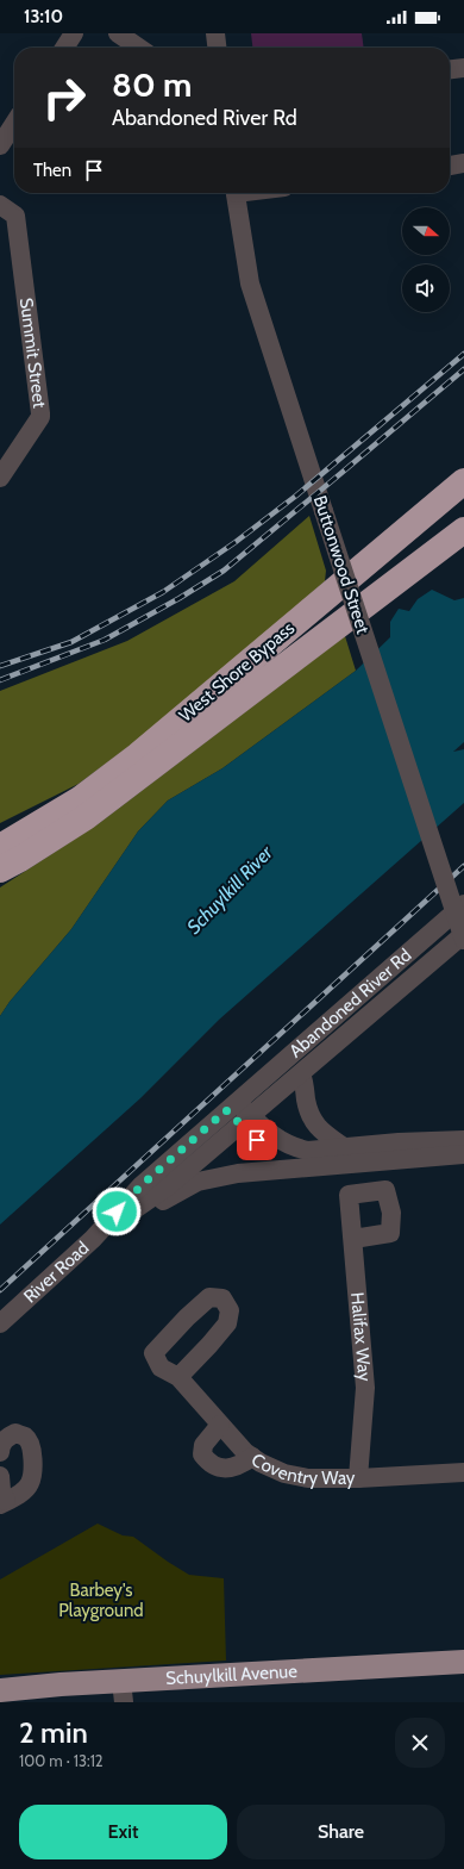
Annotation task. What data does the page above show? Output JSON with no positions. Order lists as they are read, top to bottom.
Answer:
{
  "streets": {
    "highway": ["West Shore Bypass"],
    "main road": ["Schuylkill Avenue"],
    "street": [
      "Summit Street",
      "Buttonwood Street",
      "Abandoned River Rd",
      "River Road",
      "Halifax Way",
      "Coventry Way"
    ]
  },
  "crossings": [
    ["Abandoned River Rd", "River Road"],
    ["Halifax Way", "Coventry Way"]
  ],
  "water": ["Schuylkill River"],
  "parks": ["Barbey's Playground"],
  "north": "right",
  "page": {
    "status": "13:10",
    "turn": ["80 m", "Abandoned River Rd"],
    "then": "Then",
    "heading": ["2 min", "100 m · 13:12"],
    "buttons": ["Exit", "Share"]
  }
}
